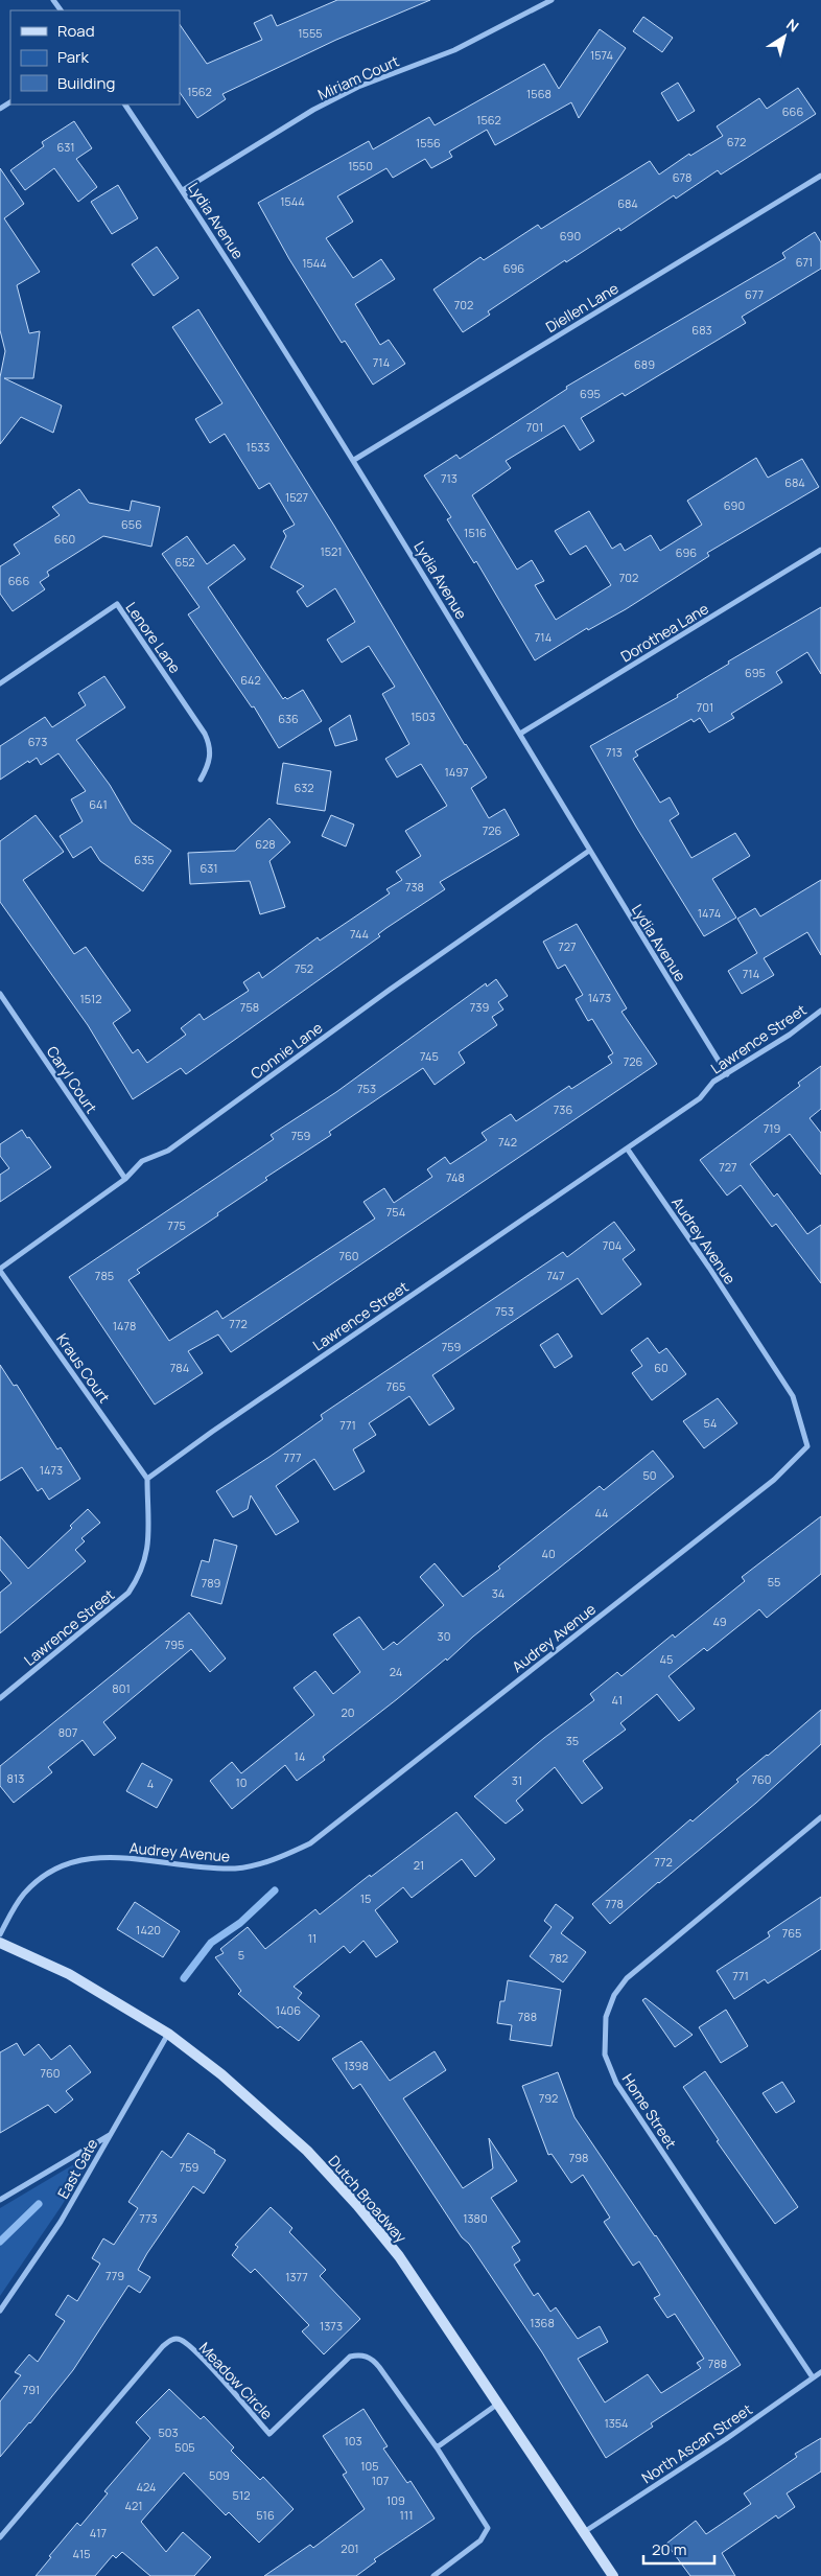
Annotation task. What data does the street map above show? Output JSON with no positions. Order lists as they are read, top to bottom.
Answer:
{
  "streets": {
    "main road": ["Dutch Broadway"],
    "street": [
      "Miriam Court",
      "Lydia Avenue",
      "Diellen Lane",
      "Dorothea Lane",
      "Lenore Lane",
      "Lawrence Street",
      "Connie Lane",
      "Caryl Court",
      "Audrey Avenue",
      "Kraus Court",
      "Home Street",
      "East Gate",
      "Meadow Circle",
      "North Ascan Street"
    ]
  },
  "crossings": [
    ["Miriam Court", "Lydia Avenue"],
    ["Lydia Avenue", "Diellen Lane"],
    ["Lydia Avenue", "Dorothea Lane"],
    ["Lydia Avenue", "Lawrence Street"],
    ["Lydia Avenue", "Connie Lane"],
    ["Lawrence Street", "Audrey Avenue"],
    ["Lawrence Street", "Kraus Court"],
    ["Connie Lane", "Caryl Court"],
    ["Connie Lane", "Kraus Court"],
    ["Home Street", "North Ascan Street"],
    ["East Gate", "Dutch Broadway"],
    ["Dutch Broadway", "North Ascan Street"]
  ],
  "house_numbers": [
    "1555",
    "1574",
    "1562",
    "1568",
    "666",
    "1562",
    "672",
    "1556",
    "631",
    "1550",
    "678",
    "1544",
    "684",
    "690",
    "671",
    "1544",
    "696",
    "677",
    "702",
    "683",
    "714",
    "689",
    "695",
    "701",
    "1533",
    "713",
    "684",
    "1527",
    "690",
    "656",
    "1516",
    "660",
    "1521",
    "696",
    "652",
    "702",
    "666",
    "714",
    "695",
    "642",
    "701",
    "1503",
    "636",
    "673",
    "713",
    "1497",
    "632",
    "641",
    "726",
    "628",
    "635",
    "631",
    "738",
    "1474",
    "744",
    "727",
    "752",
    "714",
    "1473",
    "1512",
    "758",
    "739",
    "745",
    "726",
    "753",
    "736",
    "719",
    "759",
    "742",
    "727",
    "748",
    "754",
    "775",
    "704",
    "760",
    "785",
    "747",
    "753",
    "772",
    "1478",
    "759",
    "784",
    "60",
    "765",
    "54",
    "771",
    "777",
    "1473",
    "50",
    "44",
    "40",
    "55",
    "789",
    "34",
    "49",
    "30",
    "795",
    "45",
    "24",
    "801",
    "41",
    "20",
    "807",
    "35",
    "14",
    "813",
    "760",
    "31",
    "10",
    "4",
    "772",
    "21",
    "15",
    "778",
    "1420",
    "765",
    "11",
    "5",
    "782",
    "771",
    "1406",
    "788",
    "1398",
    "760",
    "792",
    "798",
    "759",
    "773",
    "1380",
    "779",
    "1377",
    "1368",
    "1373",
    "788",
    "791",
    "1354",
    "503",
    "103",
    "505",
    "105",
    "509",
    "107",
    "424",
    "512",
    "109",
    "421",
    "516",
    "111",
    "417",
    "201",
    "415"
  ],
  "legend": ["Road", "Park", "Building"],
  "scale_bar": "20 m",
  "north": "top right"
}
